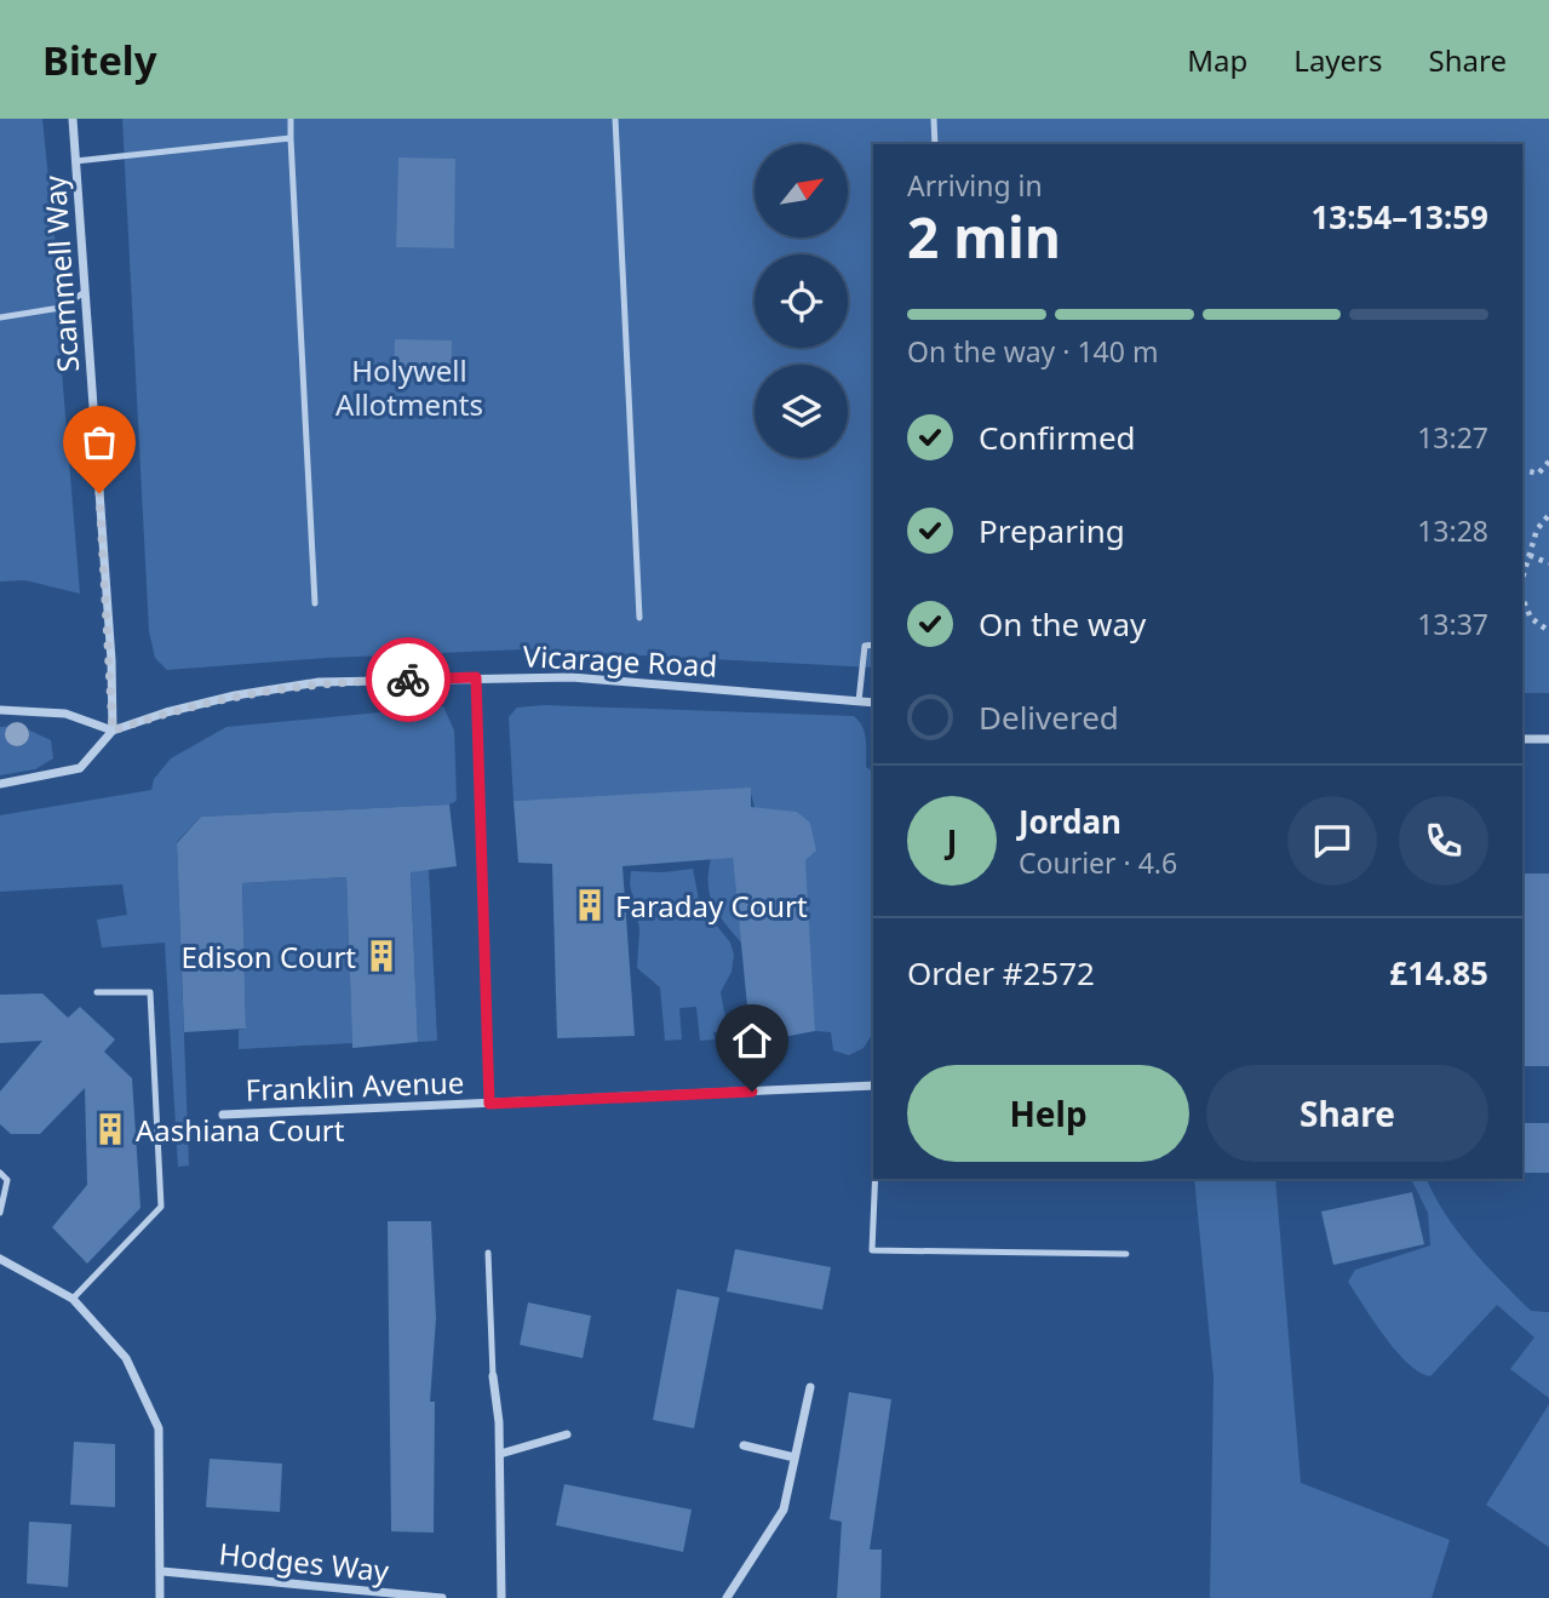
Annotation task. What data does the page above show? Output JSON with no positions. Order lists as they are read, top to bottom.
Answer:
{
  "streets": {
    "street": [
      "Scammell Way",
      "Vicarage Road",
      "Franklin Avenue",
      "Hodges Way"
    ]
  },
  "crossings": [
    ["Scammell Way", "Vicarage Road"],
    ["Vicarage Road", "Franklin Avenue"]
  ],
  "parks": ["Holywell Allotments"],
  "places": {
    "building": ["Faraday Court", "Edison Court", "Aashiana Court"]
  },
  "north": "top right",
  "page": {
    "header": "Bitely",
    "nav": ["Map", "Layers", "Share"],
    "heading": ["2 min", "Arriving in", "13:54–13:59"],
    "panel": [
      "Jordan",
      "Courier · 4.6",
      "Order #2572",
      "£14.85"
    ],
    "bar": "On the way · 140 m",
    "list": [
      ["Confirmed", "13:27"],
      ["Preparing", "13:28"],
      ["On the way", "13:37"],
      "Delivered"
    ],
    "round": "J",
    "buttons": ["Help", "Share"]
  }
}
